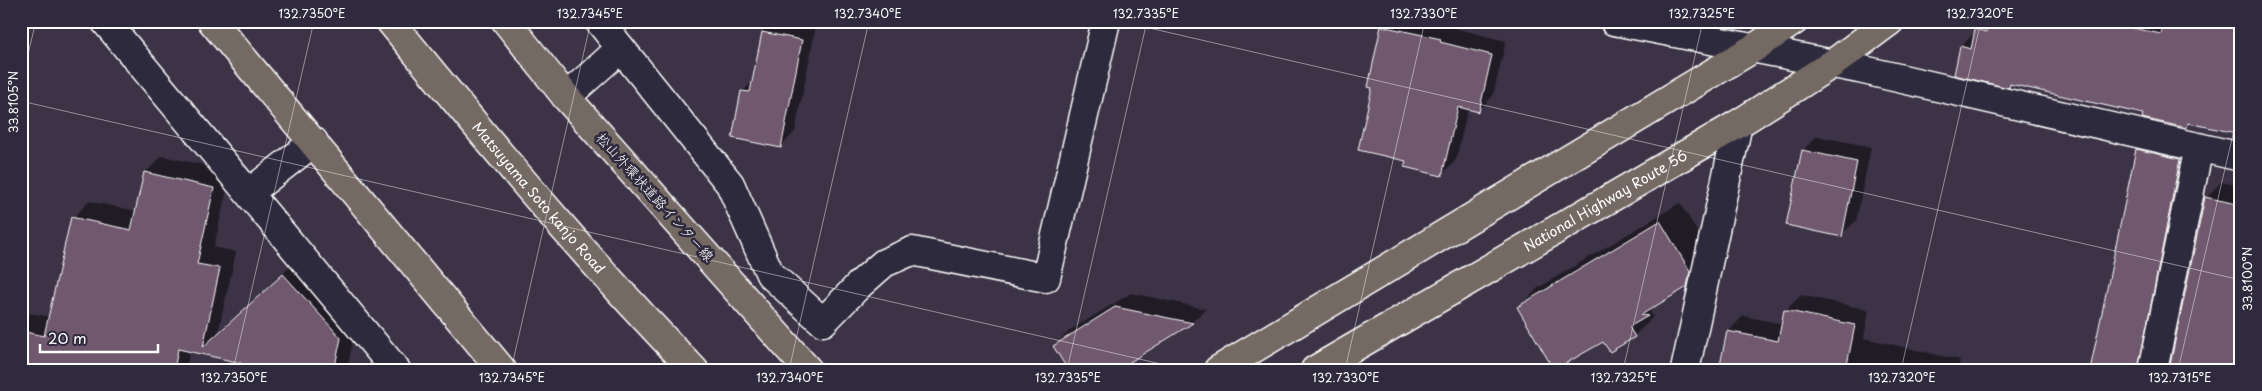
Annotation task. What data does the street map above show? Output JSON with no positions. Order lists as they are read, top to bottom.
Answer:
{
  "streets": {
    "highway": ["松山外環状道路インター線", "Matsuyama Soto kanjo Road", "National Highway Route 56"]
  },
  "scale_bar": "20 m",
  "coordinates": [
    "132.7350°E",
    "132.7345°E",
    "132.7340°E",
    "132.7335°E",
    "132.7330°E",
    "132.7325°E",
    "132.7320°E",
    "33.8105°N",
    "33.8100°N",
    "132.7315°E"
  ]
}
